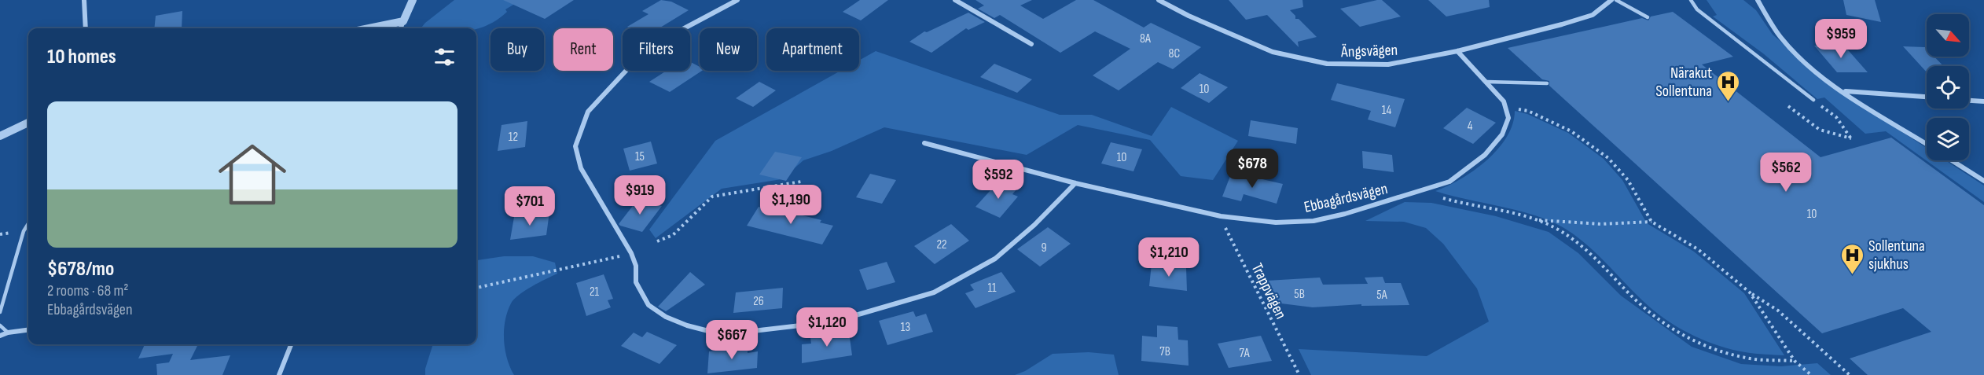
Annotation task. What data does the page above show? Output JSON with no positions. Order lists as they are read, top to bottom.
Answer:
{
  "streets": {
    "street": ["Ängsvägen", "Ebbagårdsvägen"],
    "path": ["Trappvägen"]
  },
  "crossings": [
    ["Ebbagårdsvägen", "Trappvägen"]
  ],
  "places": {
    "hospital": ["Närakut Sollentuna", "Sollentuna sjukhus"]
  },
  "house_numbers": [
    "8A",
    "8C",
    "10",
    "14",
    "4",
    "12",
    "15",
    "10",
    "10",
    "22",
    "9",
    "11",
    "21",
    "5B",
    "5A",
    "26",
    "13",
    "7B",
    "7A"
  ],
  "north": "bottom right",
  "page": {
    "price": [
      "$959",
      "$678",
      "$562",
      "$592",
      "$919",
      "$1,190",
      "$701",
      "$1,210",
      "$1,120",
      "$667"
    ],
    "chip": [
      "Buy",
      "Rent",
      "Filters",
      "New",
      "Apartment"
    ],
    "heading": "10 homes",
    "list": [
      {
        "name": "$678/mo",
        "note": "2 rooms · 68 m² · Ebbagårdsvägen"
      }
    ]
  }
}
